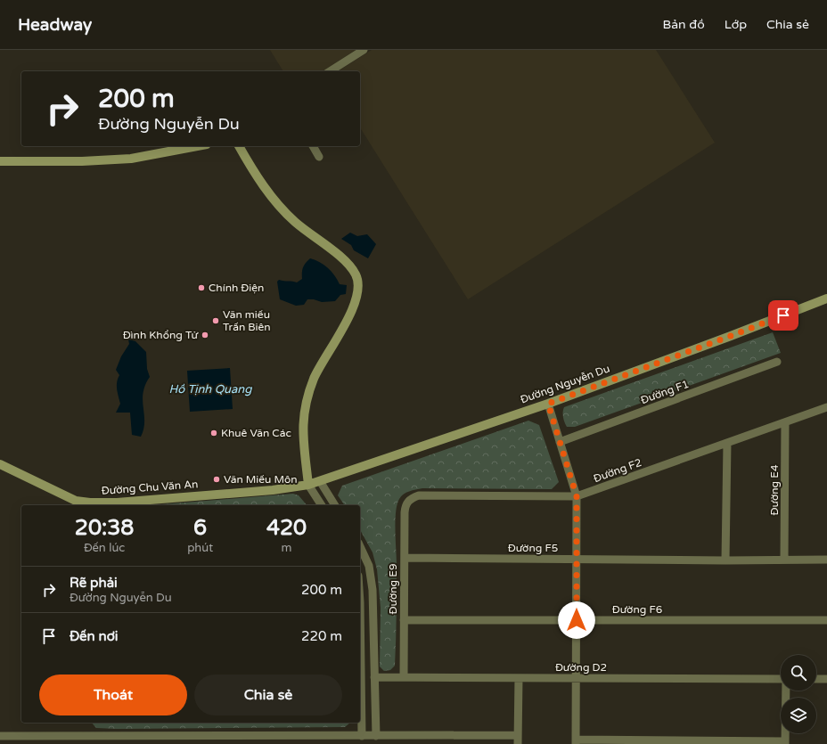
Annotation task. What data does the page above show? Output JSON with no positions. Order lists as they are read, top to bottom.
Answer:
{
  "streets": {
    "main road": ["Đường Nguyễn Du", "Đường Chu Văn An"],
    "street": [
      "Đường F1",
      "Đường F2",
      "Đường E4",
      "Đường F5",
      "Đường E9",
      "Đường F6",
      "Đường D2"
    ]
  },
  "crossings": [
    ["Đường Nguyễn Du", "Đường Chu Văn An"],
    ["Đường F2", "Đường E4"],
    ["Đường F2", "Đường E9"],
    ["Đường E4", "Đường F5"],
    ["Đường F5", "Đường E9"],
    ["Đường E9", "Đường F6"],
    ["Đường E9", "Đường D2"]
  ],
  "water": ["Hồ Tịnh Quang"],
  "places": [
    "Chính Điện",
    "Văn miếu Trấn Biên",
    "Đình Khổng Tử",
    "Khuê Văn Các",
    "Văn Miếu Môn"
  ],
  "page": {
    "header": "Headway",
    "nav": ["Bản đồ", "Lớp", "Chia sẻ"],
    "turn": ["200 m", "Đường Nguyễn Du"],
    "eta": [
      "20:38",
      "Đến lúc",
      "6",
      "phút",
      "420",
      "m"
    ],
    "list": [
      {
        "name": "Rẽ phải",
        "note": "Đường Nguyễn Du",
        "value": "200 m"
      },
      {
        "name": "Đến nơi",
        "value": "220 m"
      }
    ],
    "buttons": ["Thoát", "Chia sẻ"]
  }
}
